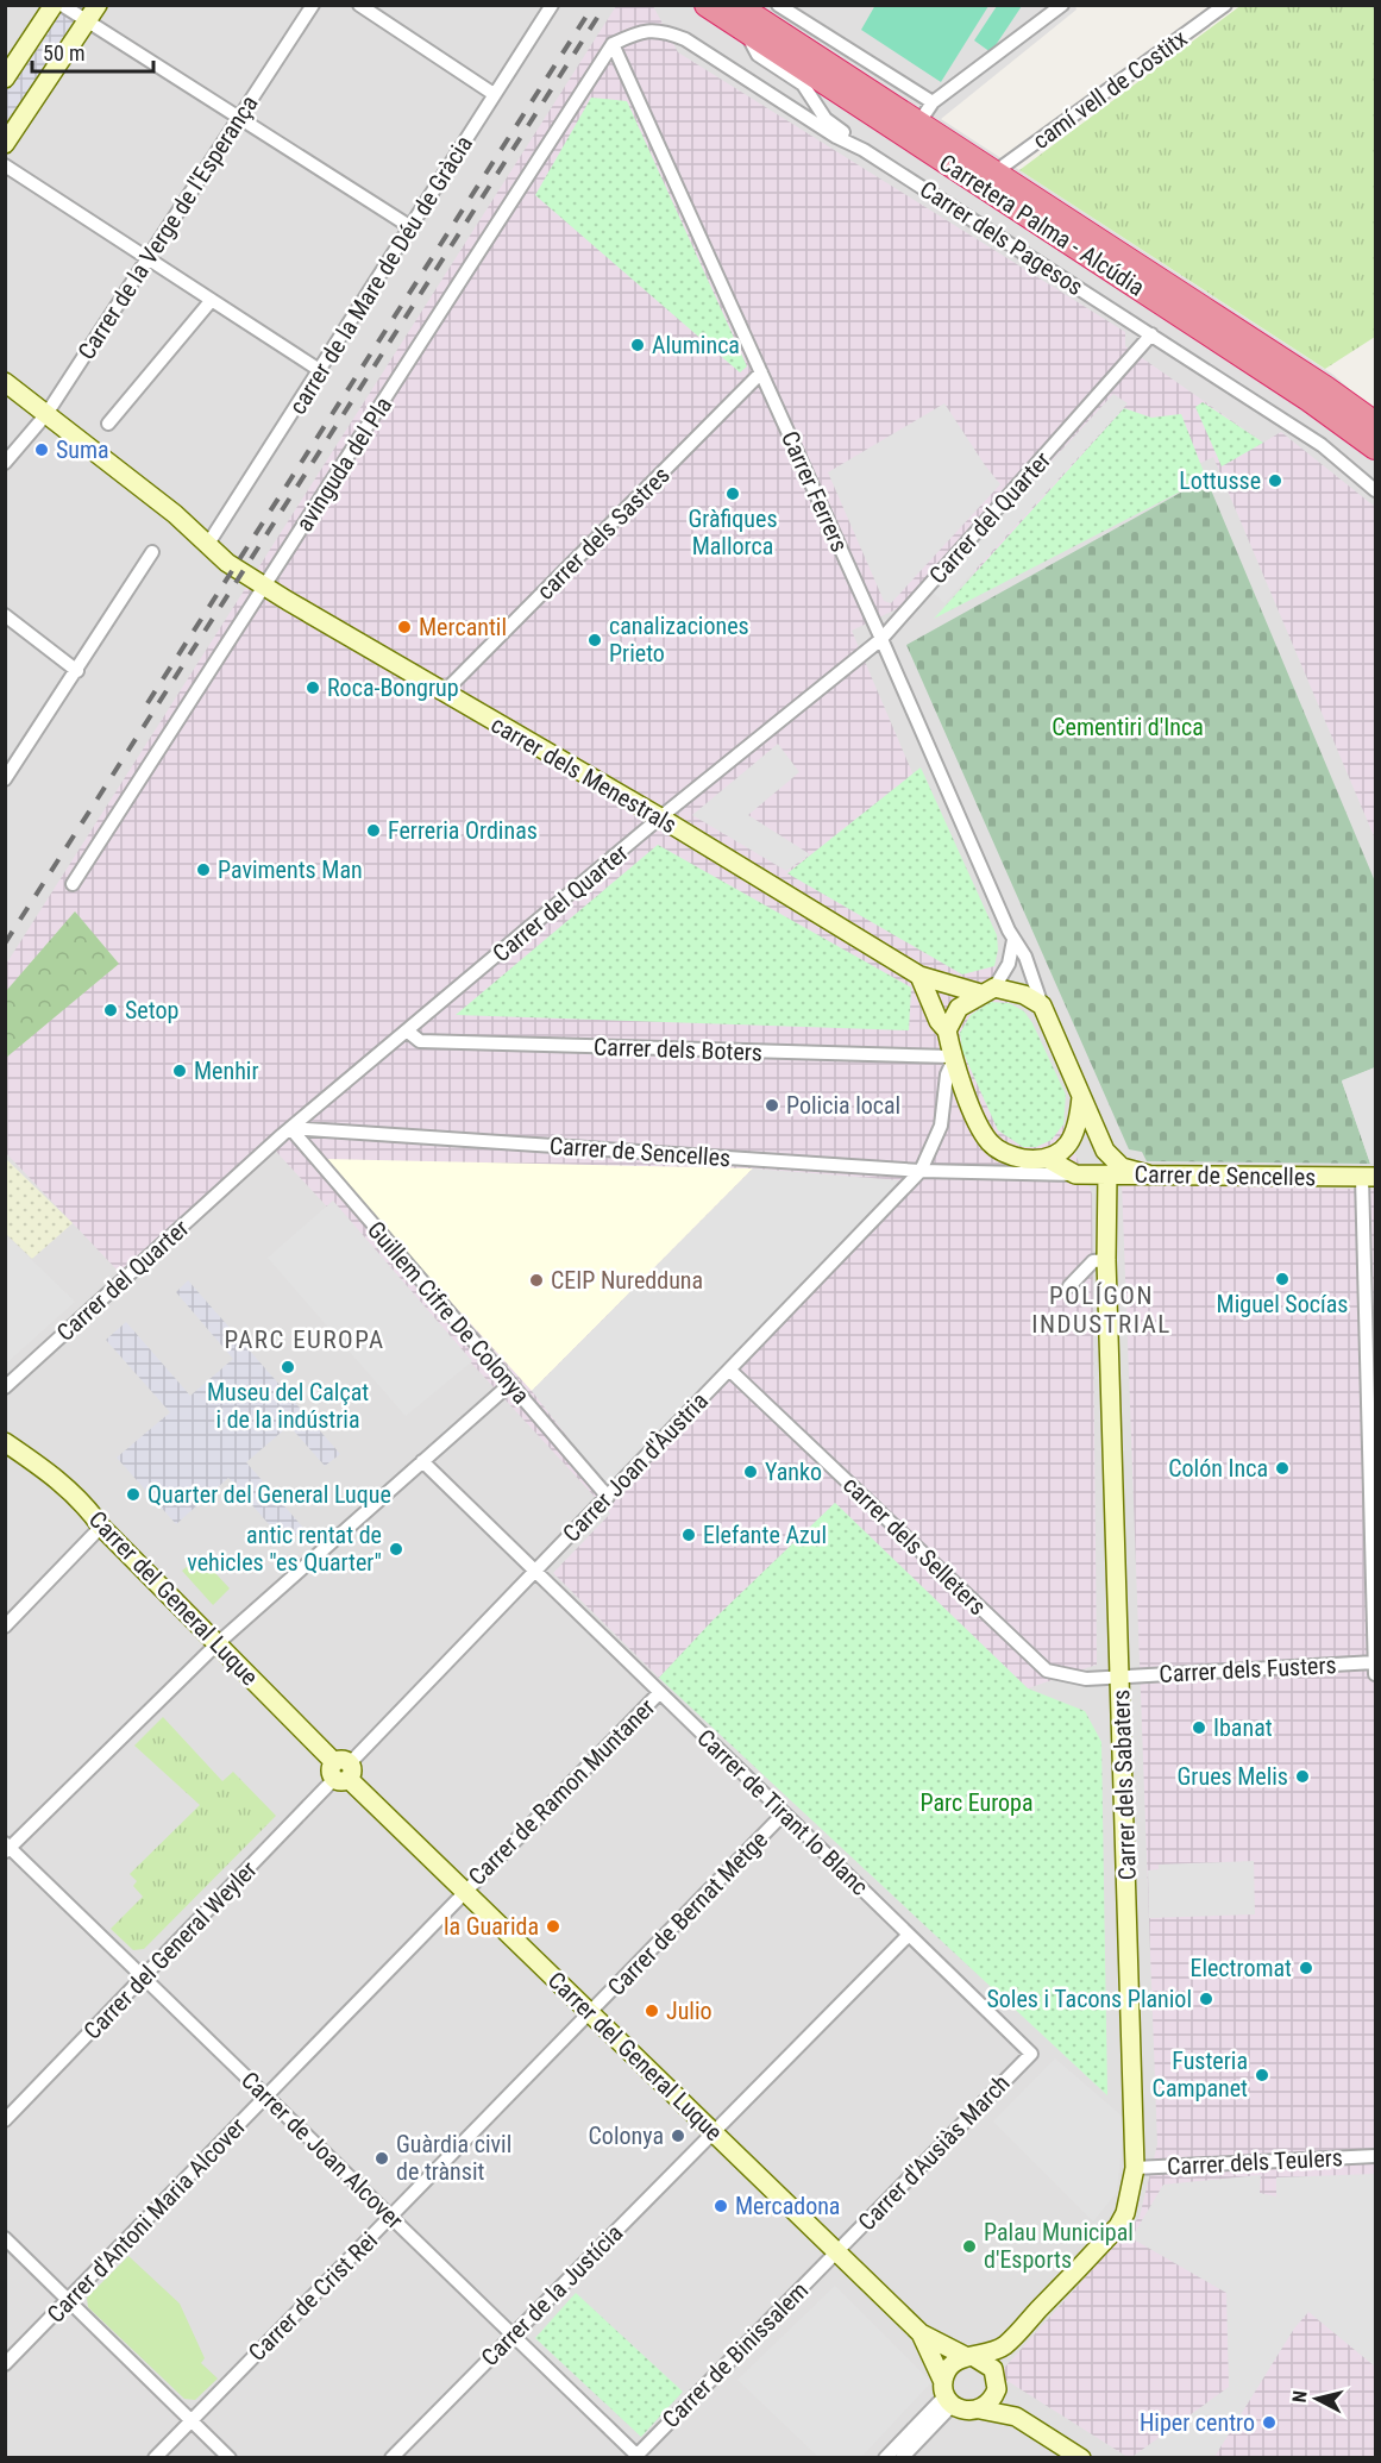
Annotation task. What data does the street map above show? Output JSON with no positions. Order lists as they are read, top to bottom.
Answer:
{
  "streets": {
    "highway": ["Carretera Palma - Alcúdia"],
    "street": [
      "camí vell de Costitx",
      "Carrer de la Verge de l'Esperança",
      "Carrer dels Pagesos",
      "carrer de la Mare de Déu de Gràcia",
      "avinguda del Pla",
      "Carrer Ferrers",
      "Carrer del Quarter",
      "carrer dels Sastres",
      "carrer dels Menestrals",
      "Carrer dels Boters",
      "Carrer de Sencelles",
      "Guillem Cifre De Colonya",
      "Carrer Joan d'Àustria",
      "carrer dels Selleters",
      "Carrer del General Luque",
      "Carrer dels Fusters",
      "Carrer dels Sabaters",
      "Carrer de Ramon Muntaner",
      "Carrer de Tirant lo Blanc",
      "Carrer de Bernat Metge",
      "Carrer del General Weyler",
      "Carrer de Joan Alcover",
      "Carrer d'Ausiàs March",
      "Carrer dels Teulers",
      "Carrer d'Antoni Maria Alcover",
      "Carrer de la Justícia",
      "Carrer de Crist Rei",
      "Carrer de Binissalem"
    ]
  },
  "crossings": [
    ["camí vell de Costitx", "Carretera Palma - Alcúdia"],
    ["Carrer de la Verge de l'Esperança", "carrer dels Menestrals"],
    ["Carrer dels Pagesos", "avinguda del Pla"],
    ["Carrer dels Pagesos", "Carrer Ferrers"],
    ["Carrer dels Pagesos", "Carrer del Quarter"],
    ["carrer de la Mare de Déu de Gràcia", "carrer dels Menestrals"],
    ["avinguda del Pla", "Carrer Ferrers"],
    ["avinguda del Pla", "carrer dels Menestrals"],
    ["Carrer Ferrers", "Carrer del Quarter"],
    ["Carrer Ferrers", "carrer dels Sastres"],
    ["Carrer Ferrers", "carrer dels Menestrals"],
    ["Carrer Ferrers", "Carrer dels Boters"],
    ["Carrer Ferrers", "Carrer de Sencelles"],
    ["Carrer Ferrers", "Carrer Joan d'Àustria"],
    ["Carrer del Quarter", "carrer dels Menestrals"],
    ["Carrer del Quarter", "Carrer dels Boters"],
    ["Carrer del Quarter", "Carrer de Sencelles"],
    ["Carrer del Quarter", "Guillem Cifre De Colonya"],
    ["carrer dels Sastres", "carrer dels Menestrals"],
    ["carrer dels Menestrals", "Carrer dels Boters"],
    ["carrer dels Menestrals", "Carrer de Sencelles"],
    ["carrer dels Menestrals", "Carrer Joan d'Àustria"],
    ["Carrer dels Boters", "Carrer de Sencelles"],
    ["Carrer dels Boters", "Carrer Joan d'Àustria"],
    ["Carrer de Sencelles", "Guillem Cifre De Colonya"],
    ["Carrer de Sencelles", "Carrer Joan d'Àustria"],
    ["Carrer de Sencelles", "Carrer dels Sabaters"],
    ["Guillem Cifre De Colonya", "Carrer Joan d'Àustria"],
    ["Carrer Joan d'Àustria", "carrer dels Selleters"],
    ["Carrer Joan d'Àustria", "Carrer del General Luque"],
    ["Carrer Joan d'Àustria", "Carrer de Tirant lo Blanc"],
    ["Carrer Joan d'Àustria", "Carrer del General Weyler"],
    ["carrer dels Selleters", "Carrer dels Fusters"],
    ["carrer dels Selleters", "Carrer dels Sabaters"],
    ["Carrer del General Luque", "Carrer dels Sabaters"],
    ["Carrer del General Luque", "Carrer de Ramon Muntaner"],
    ["Carrer del General Luque", "Carrer de Bernat Metge"],
    ["Carrer del General Luque", "Carrer del General Weyler"],
    ["Carrer del General Luque", "Carrer d'Ausiàs March"],
    ["Carrer del General Luque", "Carrer d'Antoni Maria Alcover"],
    ["Carrer del General Luque", "Carrer de la Justícia"],
    ["Carrer del General Luque", "Carrer de Crist Rei"],
    ["Carrer del General Luque", "Carrer de Binissalem"],
    ["Carrer dels Fusters", "Carrer dels Sabaters"],
    ["Carrer dels Sabaters", "Carrer dels Teulers"],
    ["Carrer de Ramon Muntaner", "Carrer de Tirant lo Blanc"],
    ["Carrer de Ramon Muntaner", "Carrer d'Antoni Maria Alcover"],
    ["Carrer de Tirant lo Blanc", "Carrer de Bernat Metge"],
    ["Carrer de Tirant lo Blanc", "Carrer d'Ausiàs March"],
    ["Carrer de Tirant lo Blanc", "Carrer de la Justícia"],
    ["Carrer de Bernat Metge", "Carrer de Crist Rei"],
    ["Carrer del General Weyler", "Carrer de Joan Alcover"],
    ["Carrer de Joan Alcover", "Carrer d'Antoni Maria Alcover"],
    ["Carrer de Joan Alcover", "Carrer de la Justícia"],
    ["Carrer de Joan Alcover", "Carrer de Crist Rei"],
    ["Carrer de Joan Alcover", "Carrer de Binissalem"],
    ["Carrer d'Ausiàs March", "Carrer de Binissalem"]
  ],
  "districts": ["POLÍGON INDUSTRIAL", "PARC EUROPA"],
  "parks": ["Cementiri d'Inca", "Parc Europa"],
  "places": [
    "Aluminca",
    "Suma",
    "Lottusse",
    "Gràfiques Mallorca",
    "Mercantil",
    "canalizaciones Prieto",
    "Roca-Bongrup",
    "Ferreria Ordinas",
    "Paviments Man",
    "Setop",
    "Menhir",
    "Policia local",
    "Miguel Socías",
    "CEIP Nuredduna",
    "Museu del Calçat i de la indústria",
    "Colón Inca",
    "Yanko",
    "Quarter del General Luque",
    "Elefante Azul",
    "antic rentat de vehicles \"es Quarter\"",
    "Ibanat",
    "Grues Melis",
    "la Guarida",
    "Electromat",
    "Soles i Tacons Planiol",
    "Julio",
    "Fusteria Campanet",
    "Colonya",
    "Guàrdia civil de trànsit",
    "Mercadona",
    "Palau Municipal d'Esports",
    "Hiper centro"
  ],
  "scale_bar": "50 m",
  "north": "left"
}
